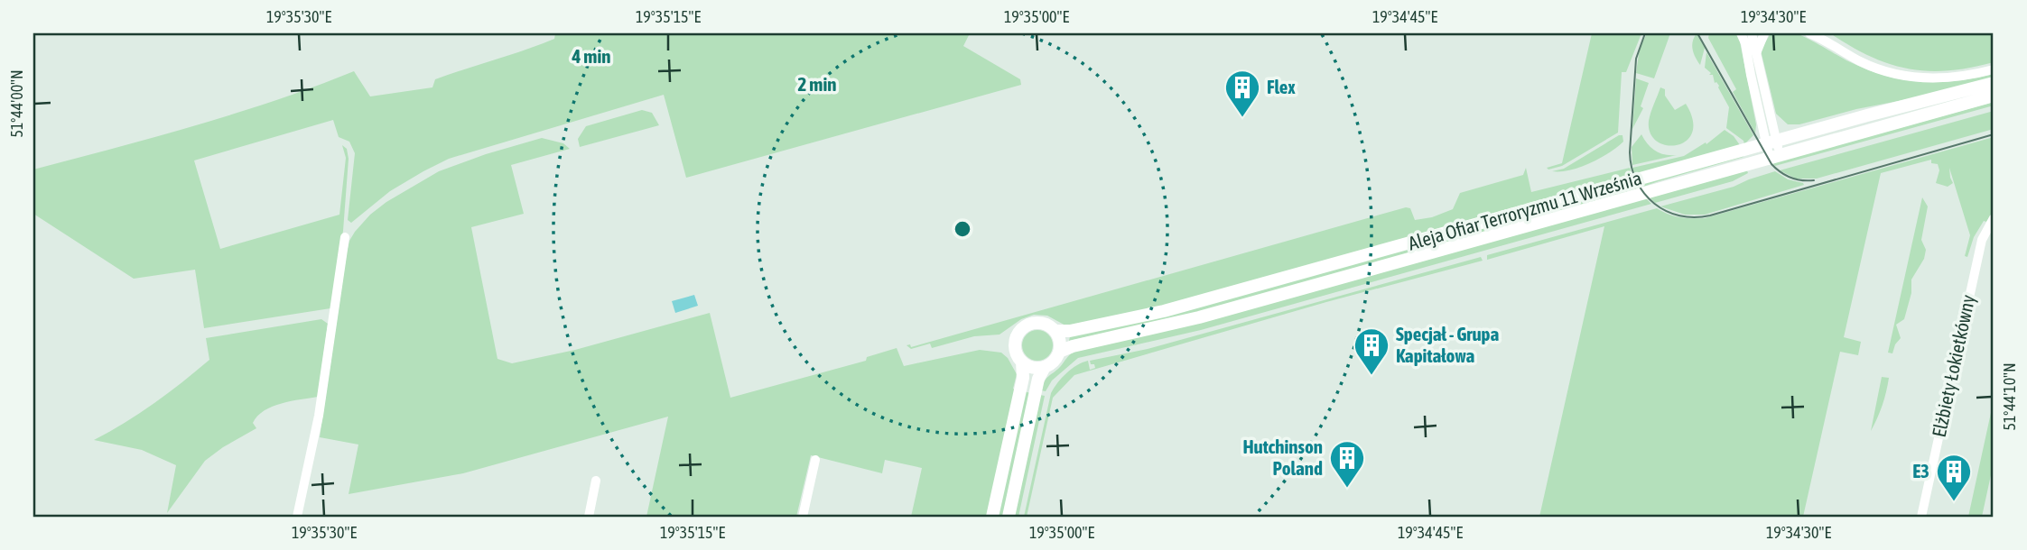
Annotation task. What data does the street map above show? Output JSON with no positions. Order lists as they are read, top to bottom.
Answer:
{
  "streets": {
    "street": ["Aleja Ofiar Terroryzmu 11 Września", "Elżbiety Łokietkówny"]
  },
  "places": {
    "building": [
      "Flex",
      "Specjał - Grupa Kapitałowa",
      "Hutchinson Poland",
      "E3"
    ]
  },
  "coordinates": [
    "19°35'30\"E",
    "19°35'15\"E",
    "19°35'00\"E",
    "19°34'45\"E",
    "19°34'30\"E",
    "51°44'00\"N",
    "51°44'10\"N"
  ],
  "rings": ["4 min", "2 min"]
}
